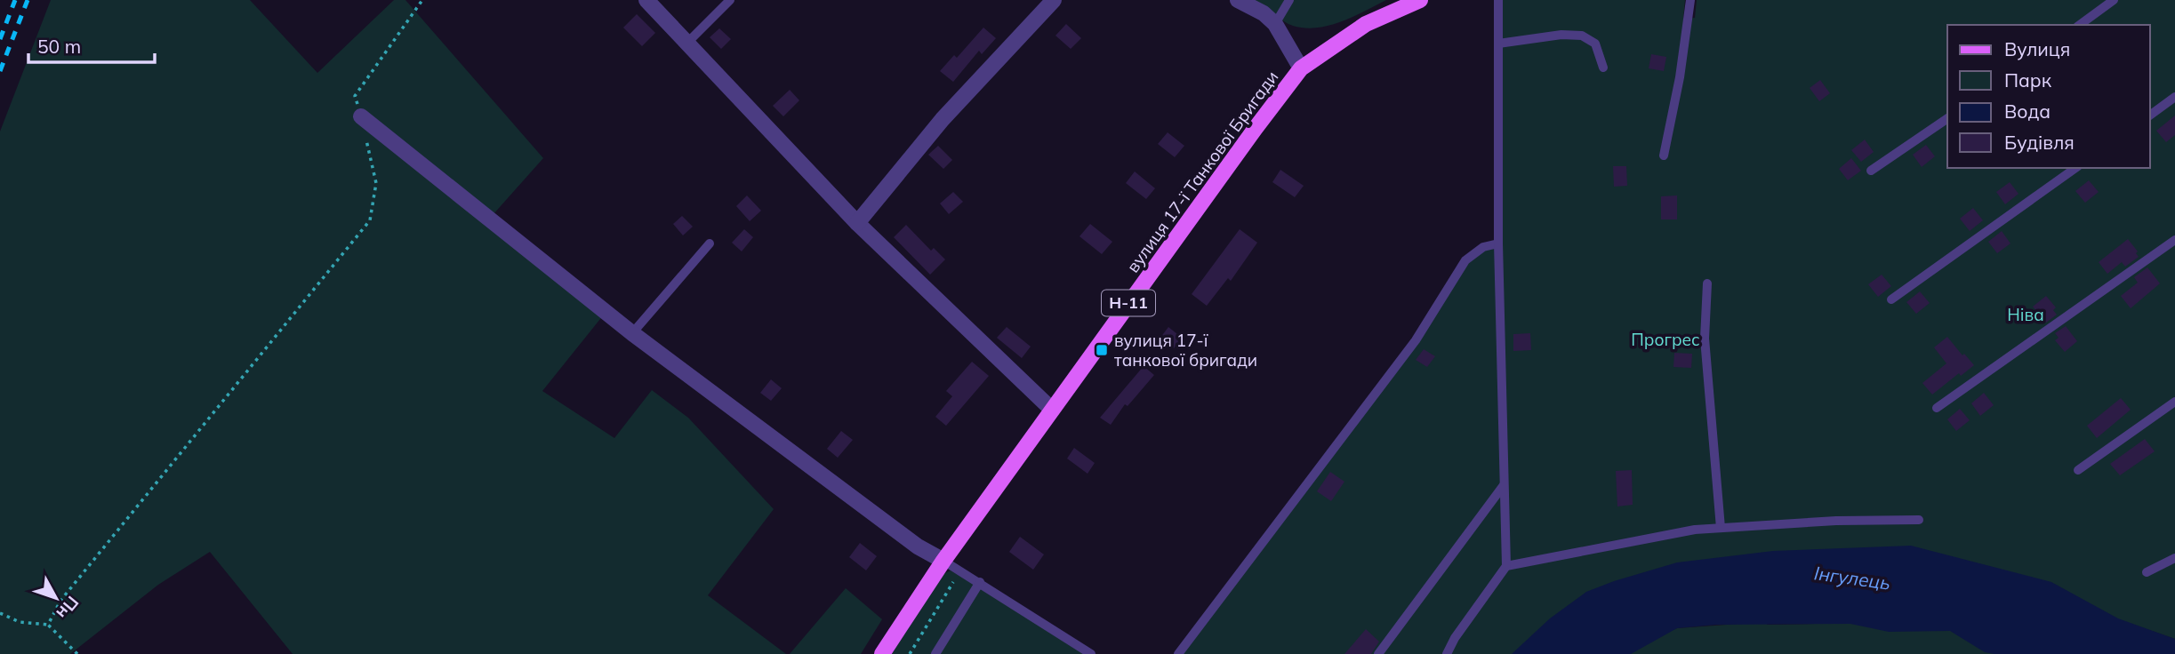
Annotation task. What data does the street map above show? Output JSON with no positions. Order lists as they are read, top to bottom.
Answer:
{
  "streets": {
    "main road": ["вулиця 17-ї Танкової Бригади", "Н-11"]
  },
  "water": ["Інгулець"],
  "parks": ["Ніва", "Прогрес"],
  "places": {
    "transit": ["вулиця 17-ї танкової бригади"]
  },
  "legend": [
    "Вулиця",
    "Парк",
    "Вода",
    "Будівля"
  ],
  "scale_bar": "50 m",
  "north": "bottom right"
}
